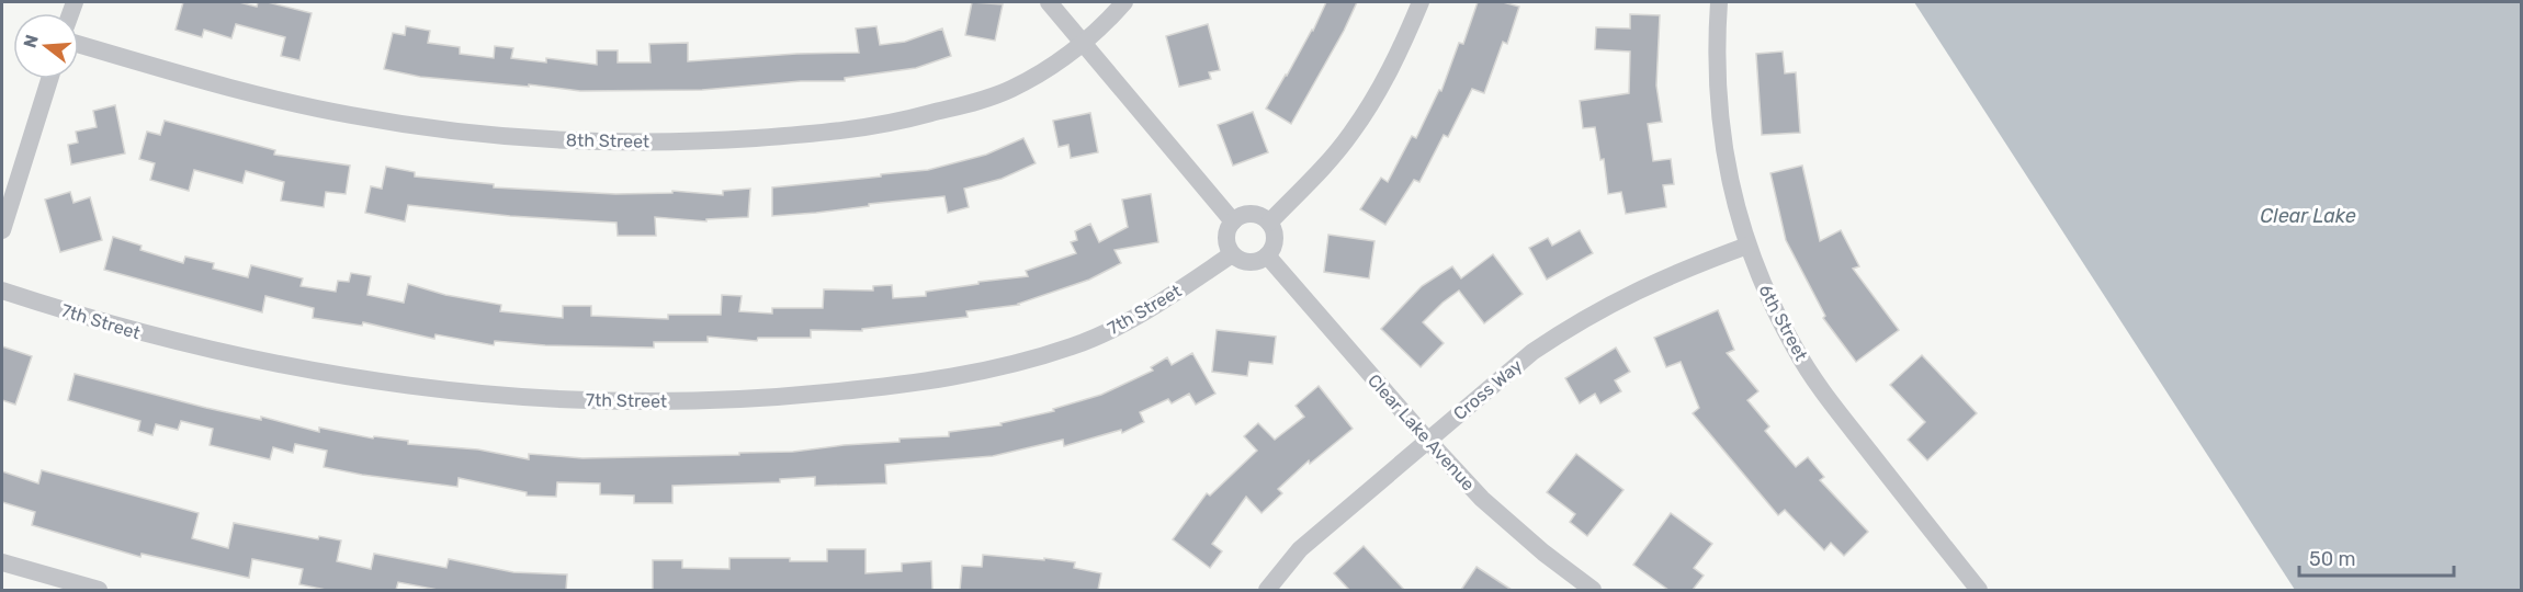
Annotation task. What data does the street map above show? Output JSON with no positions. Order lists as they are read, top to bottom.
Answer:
{
  "streets": {
    "street": [
      "8th Street",
      "7th Street",
      "6th Street",
      "Cross Way",
      "Clear Lake Avenue"
    ]
  },
  "crossings": [
    ["7th Street", "Clear Lake Avenue"],
    ["6th Street", "Cross Way"],
    ["Cross Way", "Clear Lake Avenue"]
  ],
  "water": ["Clear Lake"],
  "scale_bar": "50 m",
  "north": "left"
}
